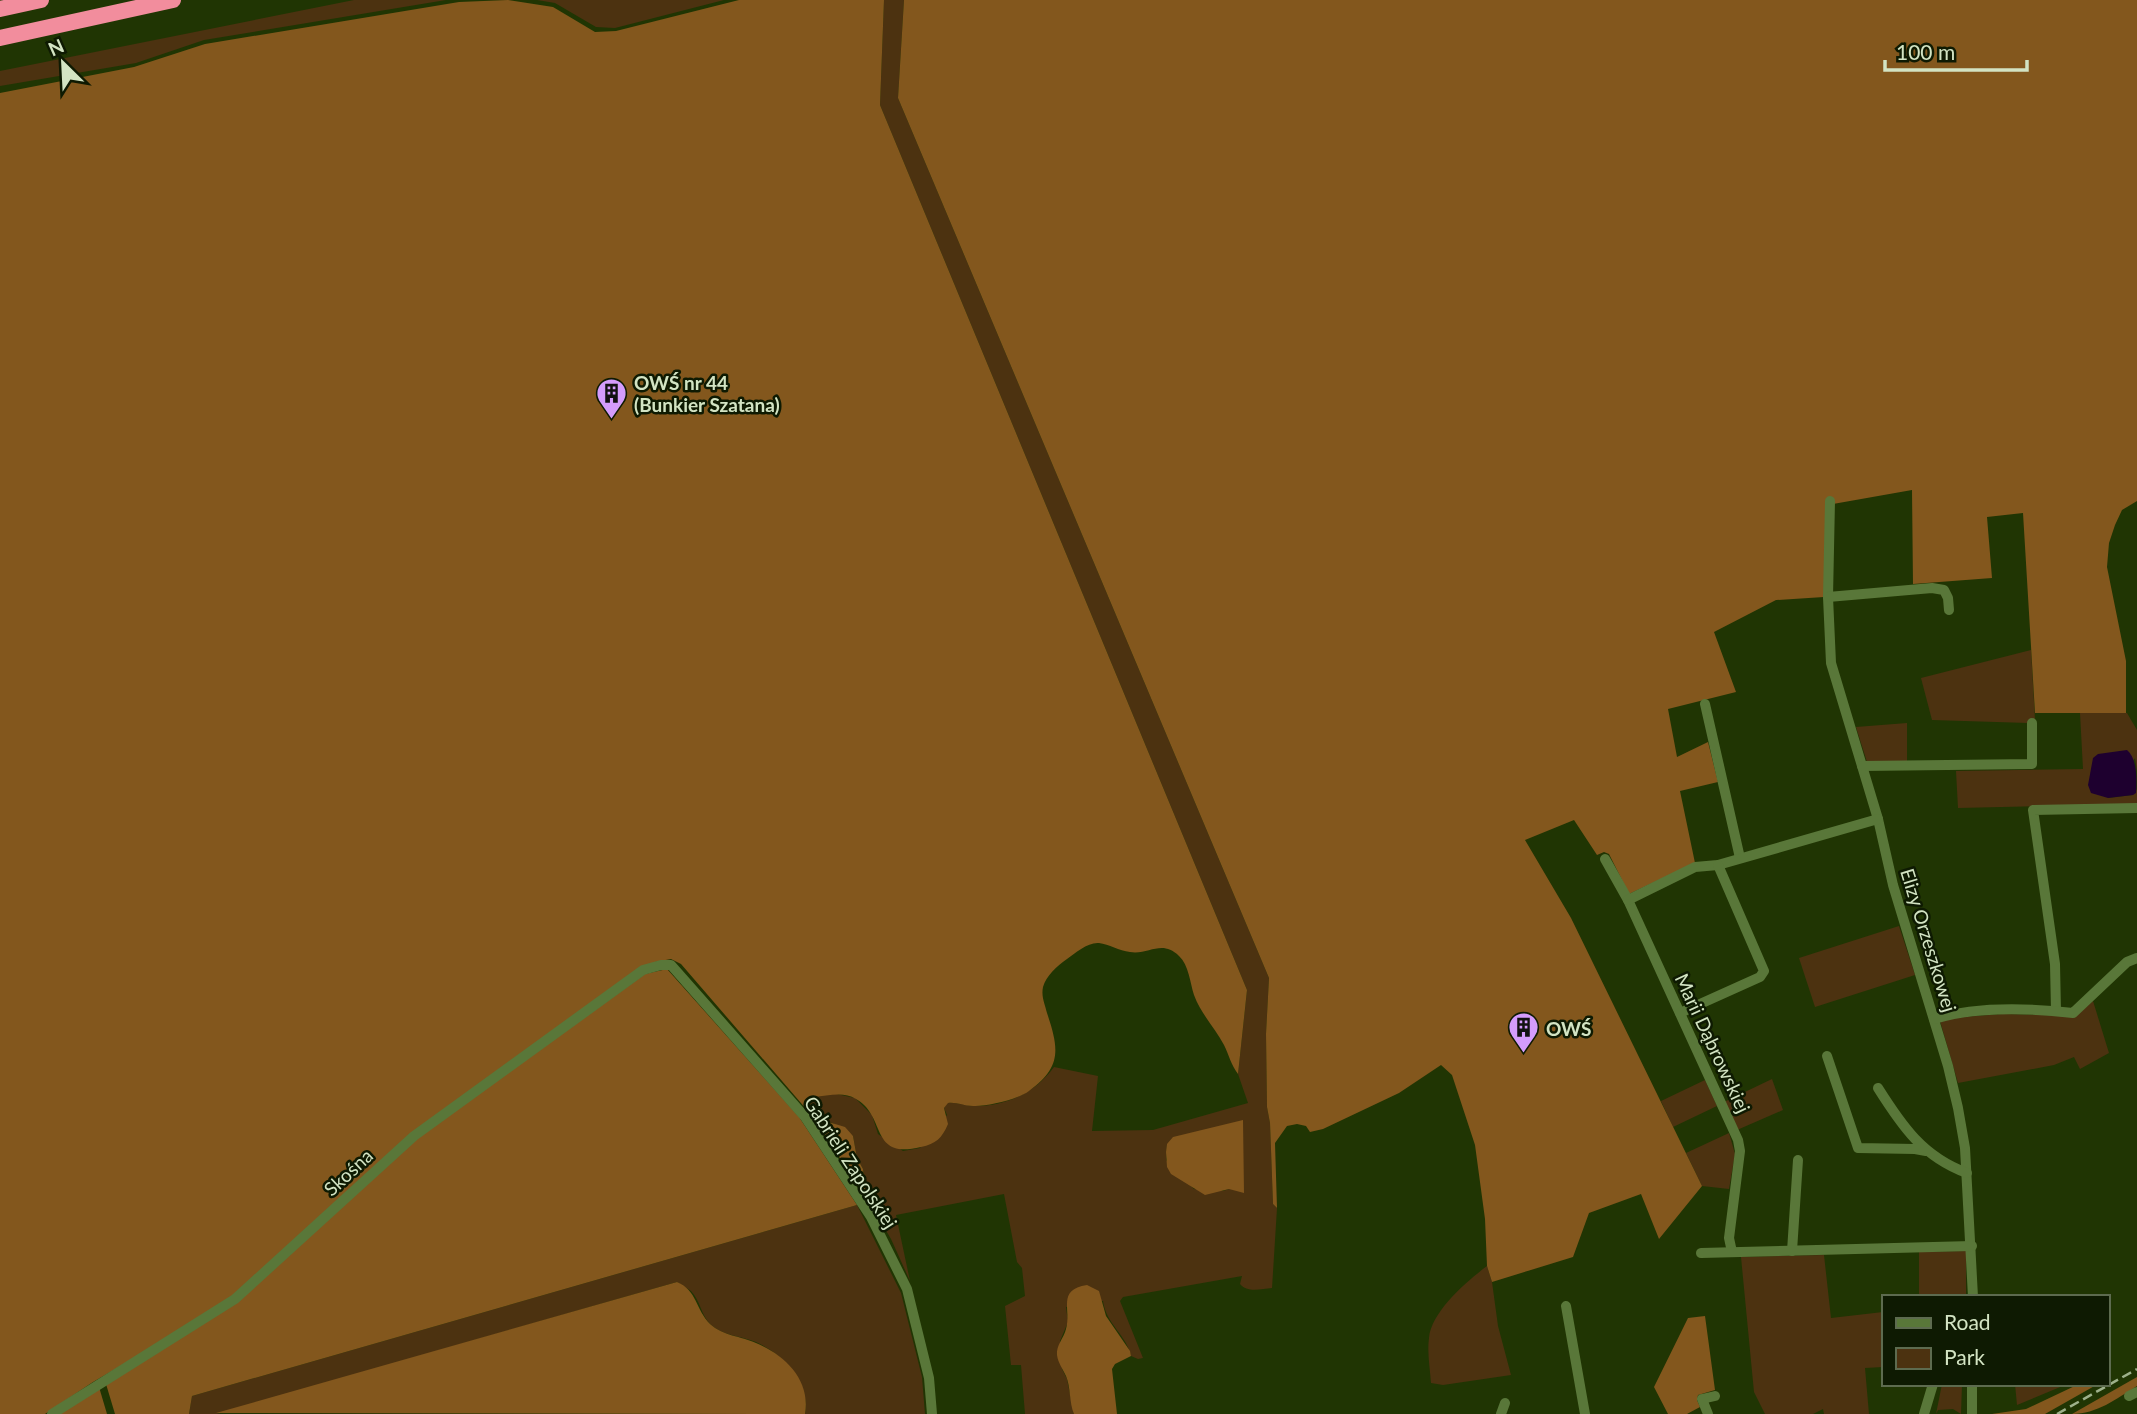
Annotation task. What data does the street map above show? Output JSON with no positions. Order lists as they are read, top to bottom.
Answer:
{
  "streets": {
    "street": [
      "Elizy Orzeszkowej",
      "Marii Dąbrowskiej",
      "Gabrieli Zapolskiej",
      "Skośna"
    ]
  },
  "crossings": [
    ["Gabrieli Zapolskiej", "Skośna"]
  ],
  "places": {
    "building": ["OWŚ nr 44 (Bunkier Szatana)", "OWŚ"]
  },
  "legend": ["Road", "Park"],
  "scale_bar": "100 m",
  "north": "top left"
}
